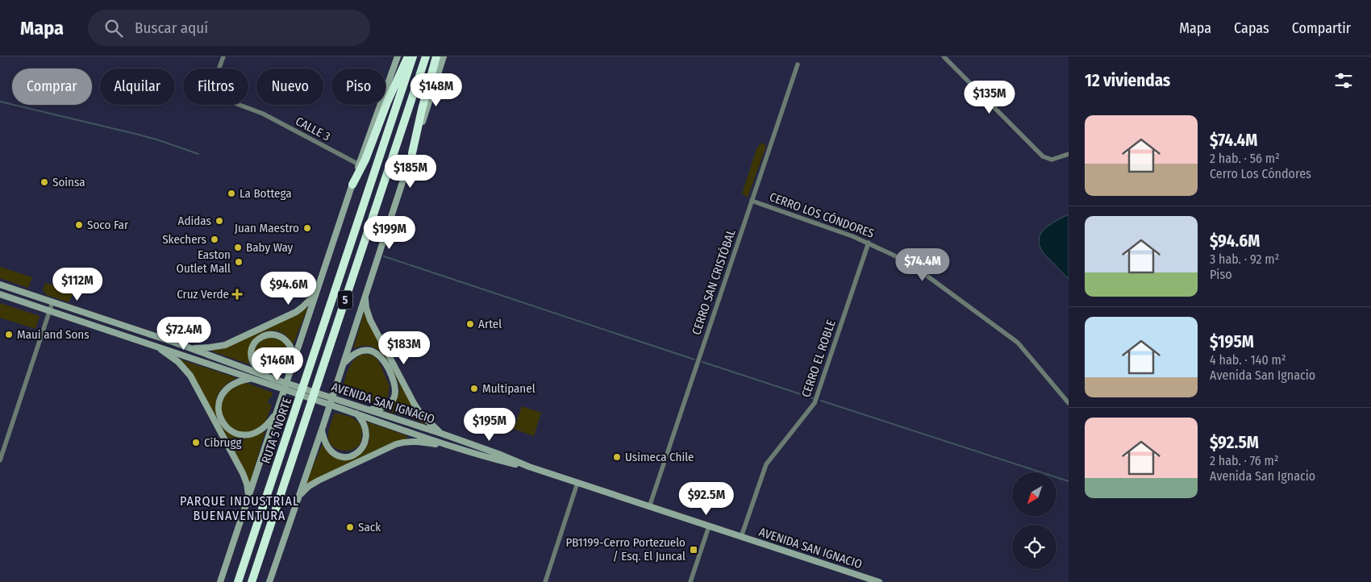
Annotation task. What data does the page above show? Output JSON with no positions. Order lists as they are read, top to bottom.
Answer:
{
  "streets": {
    "highway": ["5", "RUTA 5 NORTE"],
    "main road": ["AVENIDA SAN IGNACIO"],
    "street": [
      "CALLE 3",
      "CERRO LOS CÓNDORES",
      "CERRO SAN CRISTÓBAL",
      "CERRO EL ROBLE"
    ]
  },
  "crossings": [
    ["CERRO LOS CÓNDORES", "CERRO SAN CRISTÓBAL"],
    ["CERRO LOS CÓNDORES", "CERRO EL ROBLE"],
    ["CERRO SAN CRISTÓBAL", "AVENIDA SAN IGNACIO"],
    ["CERRO EL ROBLE", "AVENIDA SAN IGNACIO"]
  ],
  "districts": ["PARQUE INDUSTRIAL BUENAVENTURA"],
  "places": {
    "other": [
      "Soinsa",
      "La Bottega",
      "Adidas",
      "Soco Far",
      "Juan Maestro",
      "Skechers",
      "Baby Way",
      "Easton Outlet Mall",
      "Artel",
      "Maui and Sons",
      "Multipanel",
      "Cibrugg",
      "Usimeca Chile",
      "Sack"
    ],
    "health": ["Cruz Verde"],
    "transit": ["PB1199-Cerro Portezuelo / Esq. El Juncal"]
  },
  "north": "bottom left",
  "page": {
    "header": "Mapa",
    "search": "Buscar aquí",
    "nav": ["Mapa", "Capas", "Compartir"],
    "heading": "12 viviendas",
    "chip": [
      "Comprar",
      "Alquilar",
      "Filtros",
      "Nuevo",
      "Piso"
    ],
    "price": [
      "$148M",
      "$135M",
      "$185M",
      "$199M",
      "$74.4M",
      "$112M",
      "$94.6M",
      "$72.4M",
      "$183M",
      "$146M",
      "$195M",
      "$92.5M"
    ],
    "list": [
      {
        "name": "$74.4M",
        "note": "2 hab. · 56 m² · Cerro Los Cóndores"
      },
      {
        "name": "$94.6M",
        "note": "3 hab. · 92 m² · Piso"
      },
      {
        "name": "$195M",
        "note": "4 hab. · 140 m² · Avenida San Ignacio"
      },
      {
        "name": "$92.5M",
        "note": "2 hab. · 76 m² · Avenida San Ignacio"
      }
    ]
  }
}
